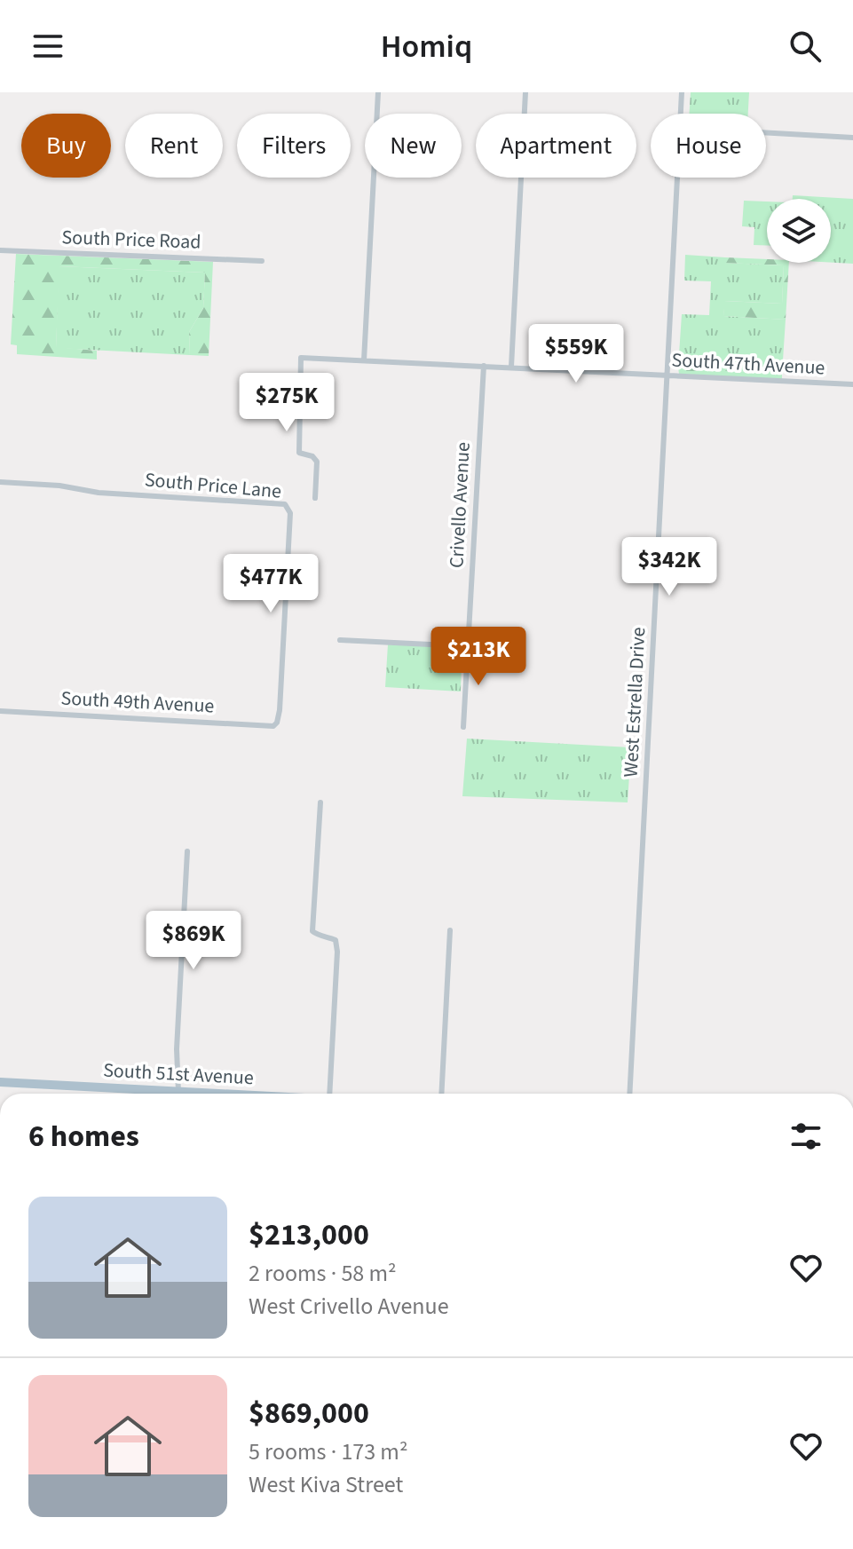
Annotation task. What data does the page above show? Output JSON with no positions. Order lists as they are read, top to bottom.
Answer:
{
  "streets": {
    "main road": ["South 51st Avenue"],
    "street": [
      "South Price Road",
      "South 47th Avenue",
      "South Price Lane",
      "Crivello Avenue",
      "South 49th Avenue",
      "West Estrella Drive"
    ]
  },
  "crossings": [
    ["South 47th Avenue", "Crivello Avenue"],
    ["South 47th Avenue", "West Estrella Drive"],
    ["South Price Lane", "South 49th Avenue"]
  ],
  "page": {
    "header": "Homiq",
    "chip": [
      "Buy",
      "Rent",
      "Filters",
      "New",
      "Apartment",
      "House"
    ],
    "price": [
      "$559K",
      "$275K",
      "$342K",
      "$477K",
      "$213K",
      "$869K"
    ],
    "heading": "6 homes",
    "list": [
      {
        "name": "$213,000",
        "note": "2 rooms · 58 m² · West Crivello Avenue"
      },
      {
        "name": "$869,000",
        "note": "5 rooms · 173 m² · West Kiva Street"
      }
    ]
  }
}
